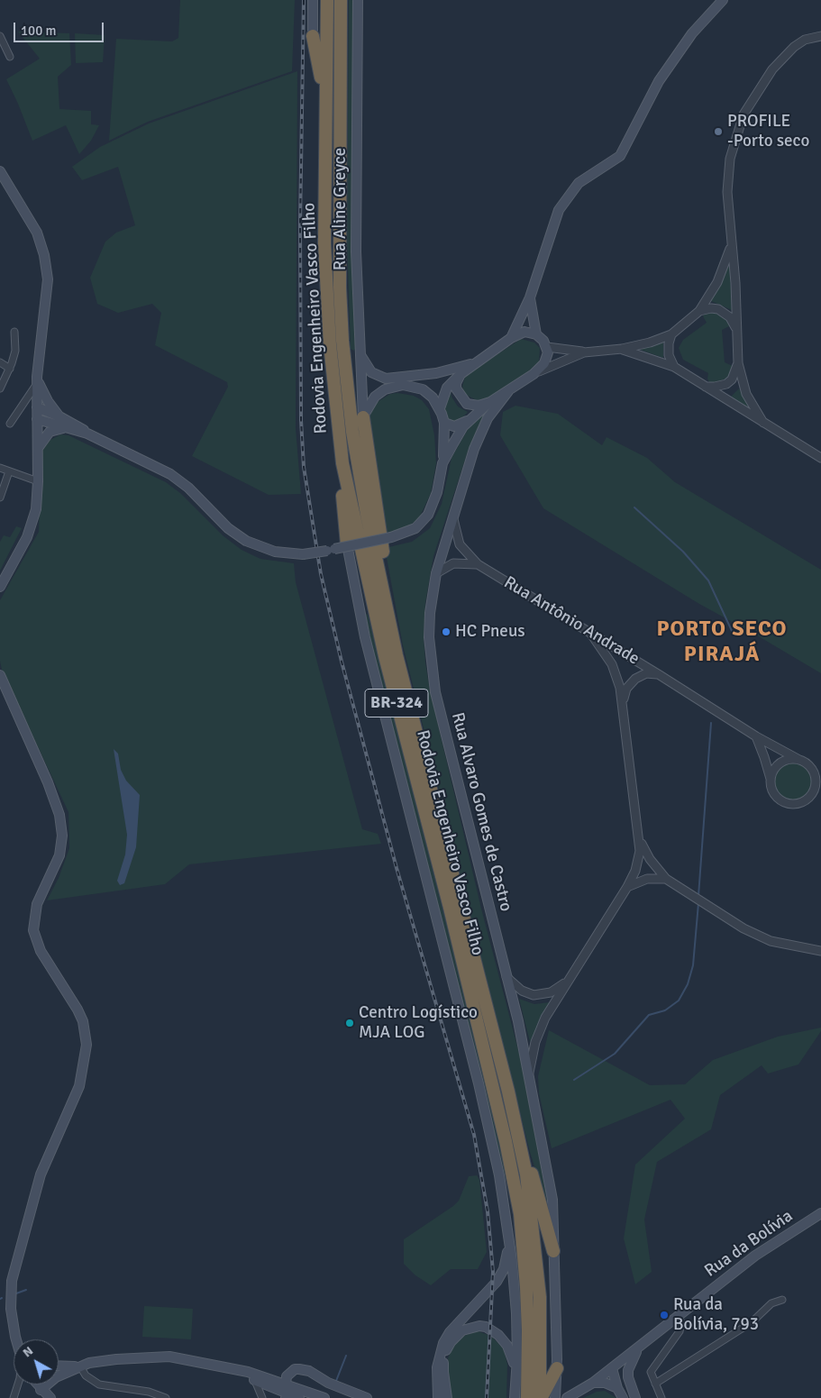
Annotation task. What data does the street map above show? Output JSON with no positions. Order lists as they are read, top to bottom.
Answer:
{
  "streets": {
    "highway": ["Rodovia Engenheiro Vasco Filho", "BR-324"],
    "main road": ["Rua Aline Greyce", "Rua Alvaro Gomes de Castro", "Rua da Bolívia"],
    "street": ["Rua Antônio Andrade"]
  },
  "crossings": [
    ["Rua Antônio Andrade", "Rua Alvaro Gomes de Castro"]
  ],
  "districts": ["PORTO SECO PIRAJÁ"],
  "places": [
    "PROFILE -Porto seco",
    "HC Pneus",
    "Centro Logístico MJA LOG",
    "Rua da Bolívia, 793"
  ],
  "scale_bar": "100 m",
  "north": "top left"
}
